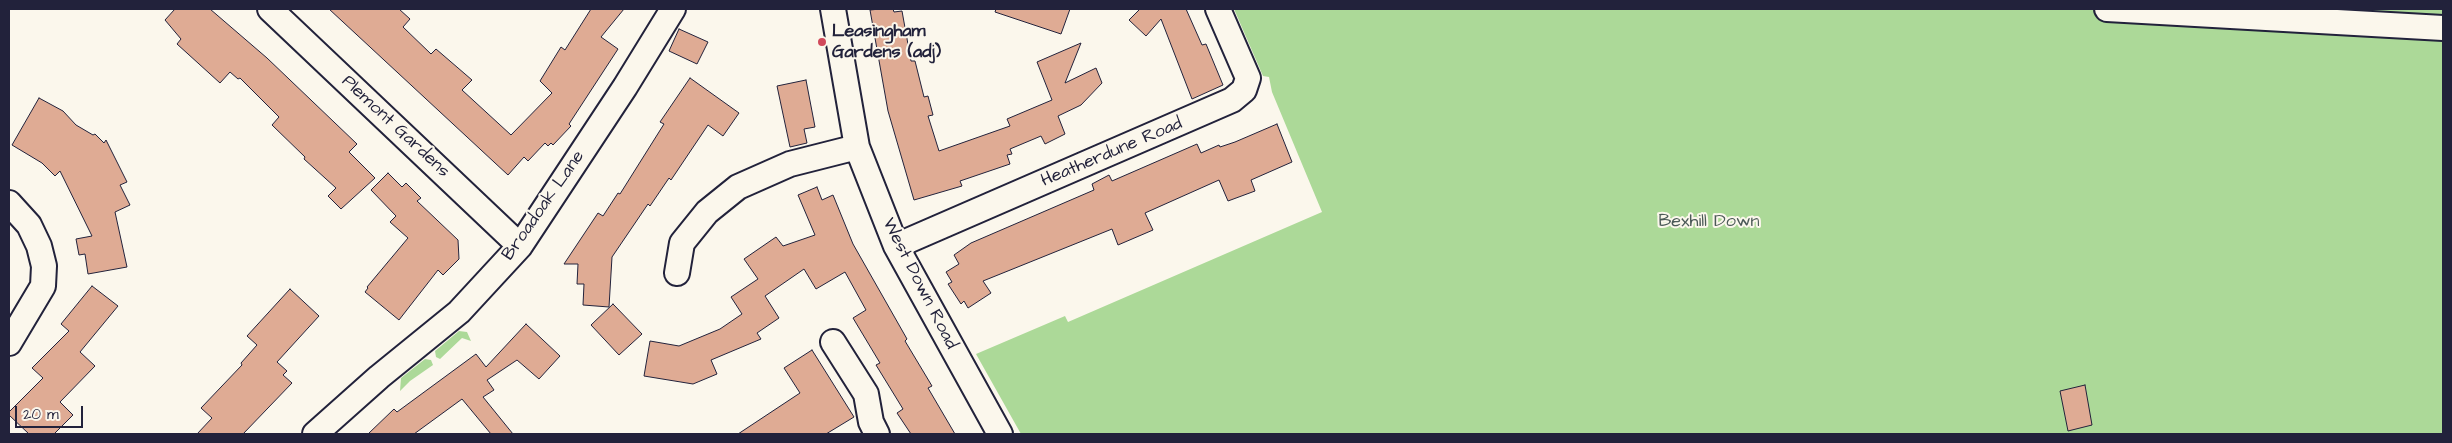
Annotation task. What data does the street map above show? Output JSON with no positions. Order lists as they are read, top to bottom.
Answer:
{
  "streets": {
    "street": [
      "Plemont Gardens",
      "Heatherdune Road",
      "Broadoak Lane",
      "West Down Road"
    ]
  },
  "crossings": [
    ["Plemont Gardens", "Broadoak Lane"],
    ["Heatherdune Road", "West Down Road"]
  ],
  "parks": ["Bexhill Down"],
  "places": ["Leasingham Gardens (adj)"],
  "scale_bar": "20 m"
}
